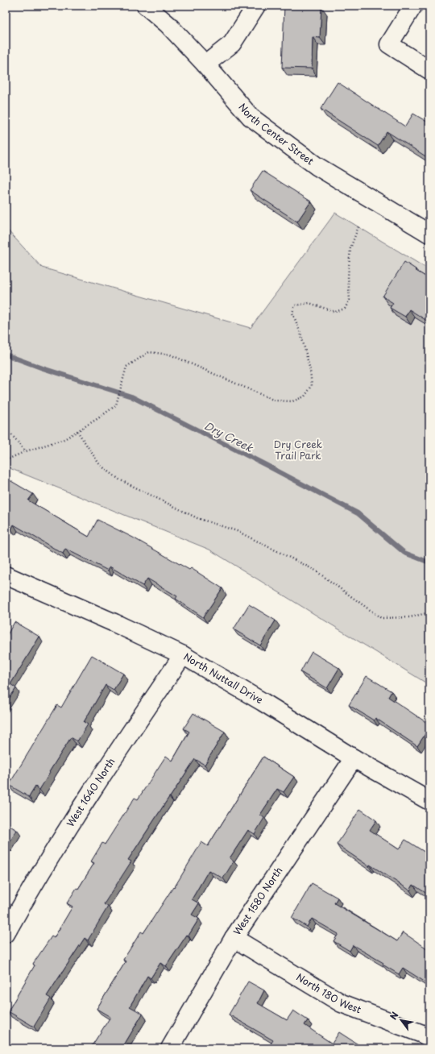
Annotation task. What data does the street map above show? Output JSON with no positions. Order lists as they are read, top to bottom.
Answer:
{
  "streets": {
    "street": [
      "North Center Street",
      "North Nuttall Drive",
      "West 1640 North",
      "West 1580 North",
      "North 180 West"
    ]
  },
  "crossings": [
    ["North Nuttall Drive", "West 1640 North"],
    ["North Nuttall Drive", "West 1580 North"],
    ["West 1580 North", "North 180 West"]
  ],
  "water": ["Dry Creek"],
  "parks": ["Dry Creek Trail Park"],
  "north": "top left"
}
